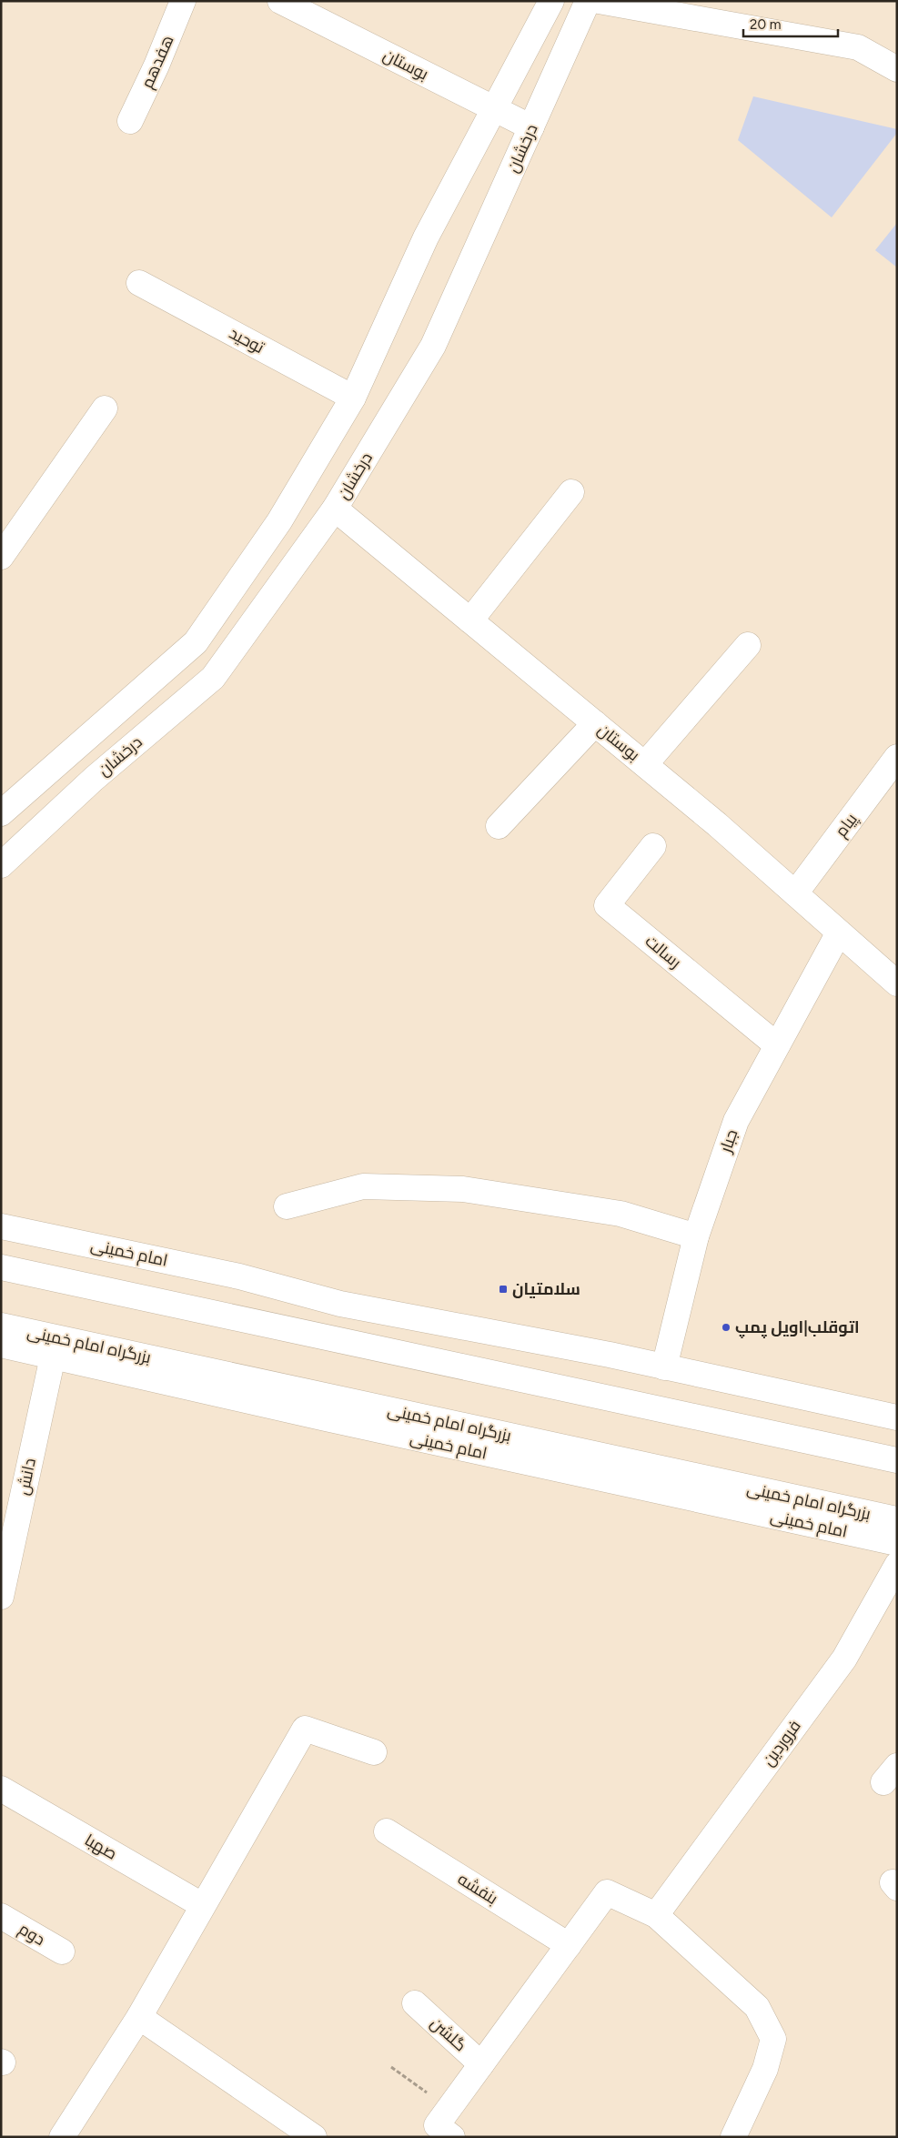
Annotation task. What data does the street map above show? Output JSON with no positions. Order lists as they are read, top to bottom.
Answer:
{
  "streets": {
    "main road": [
      "هفدهم",
      "بوستان",
      "درخشان",
      "توحید",
      "پیام",
      "رسالت",
      "جبار",
      "امام خمینی",
      "بزرگراه امام خمینی",
      "دانش",
      "فروردین",
      "صهبا",
      "بنفشه",
      "دوم",
      "گلشن"
    ]
  },
  "crossings": [
    ["بوستان", "درخشان"],
    ["بوستان", "پیام"],
    ["بوستان", "جبار"],
    ["رسالت", "جبار"],
    ["جبار", "امام خمینی"],
    ["امام خمینی", "دانش"]
  ],
  "places": {
    "transit": ["سلامتیان"],
    "other": ["اتوقلب|اویل پمپ"]
  },
  "scale_bar": "20 m"
}
